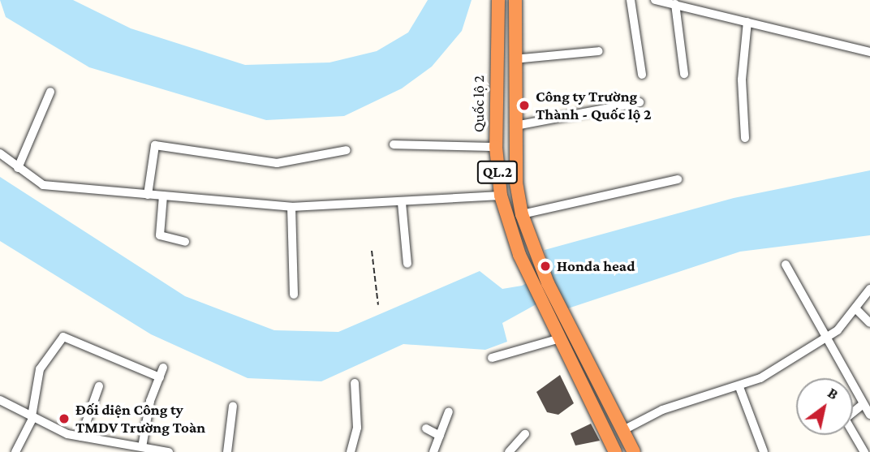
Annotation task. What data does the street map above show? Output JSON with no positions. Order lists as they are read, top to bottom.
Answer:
{
  "streets": {
    "highway": ["Quốc lộ 2", "QL.2"]
  },
  "crossings": [
    ["Quốc lộ 2", "QL.2"]
  ],
  "places": ["Công ty Trường Thành - Quốc lộ 2", "Honda head", "Đối diện Công ty TMDV Trường Toàn"],
  "north": "top right"
}
